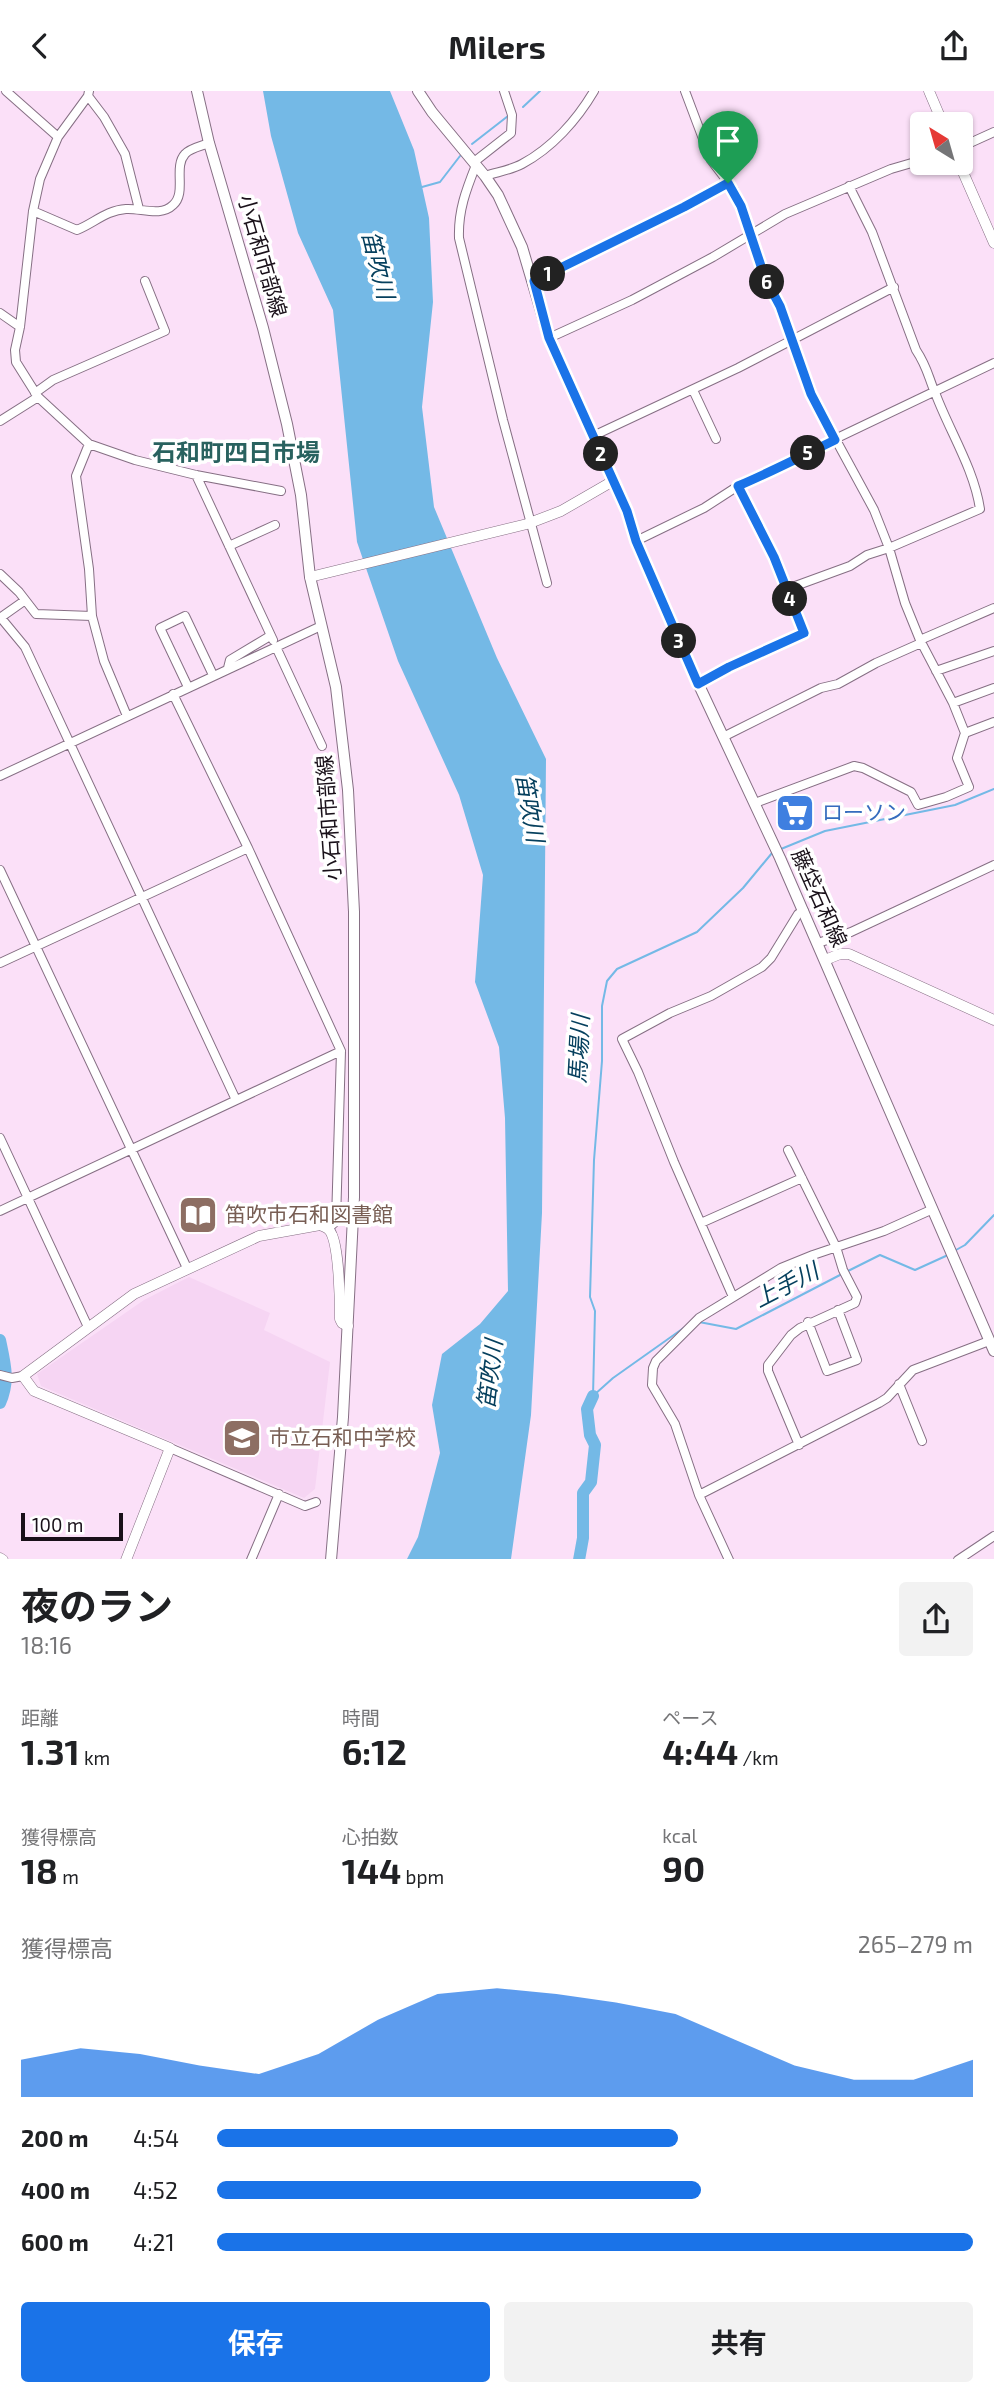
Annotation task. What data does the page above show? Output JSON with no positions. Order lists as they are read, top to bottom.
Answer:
{
  "streets": {
    "main road": ["小石和市部線", "藤垈石和線"]
  },
  "districts": ["石和町四日市場"],
  "water": ["笛吹川", "馬場川", "上手川"],
  "places": {
    "supermarket": ["ローソン"],
    "library": ["笛吹市石和図書館"],
    "school or university": ["市立石和中学校"]
  },
  "scale_bar": "100 m",
  "north": "top left",
  "page": {
    "header": "Milers",
    "pins": [
      "1",
      "6",
      "5",
      "2",
      "4",
      "3"
    ],
    "scale": "100 m",
    "heading": ["夜のラン", "18:16"],
    "stats": [
      ["距離", "1.31 km"],
      ["時間", "6:12"],
      ["ペース", "4:44 /km"],
      ["獲得標高", "18 m"],
      ["心拍数", "144 bpm"],
      ["kcal", "90"]
    ],
    "chart": ["獲得標高", "265–279 m"],
    "list": [
      {
        "name": "200 m",
        "note": "4:54"
      },
      {
        "name": "400 m",
        "note": "4:52"
      },
      {
        "name": "600 m",
        "note": "4:21"
      }
    ],
    "buttons": ["保存", "共有"]
  }
}
